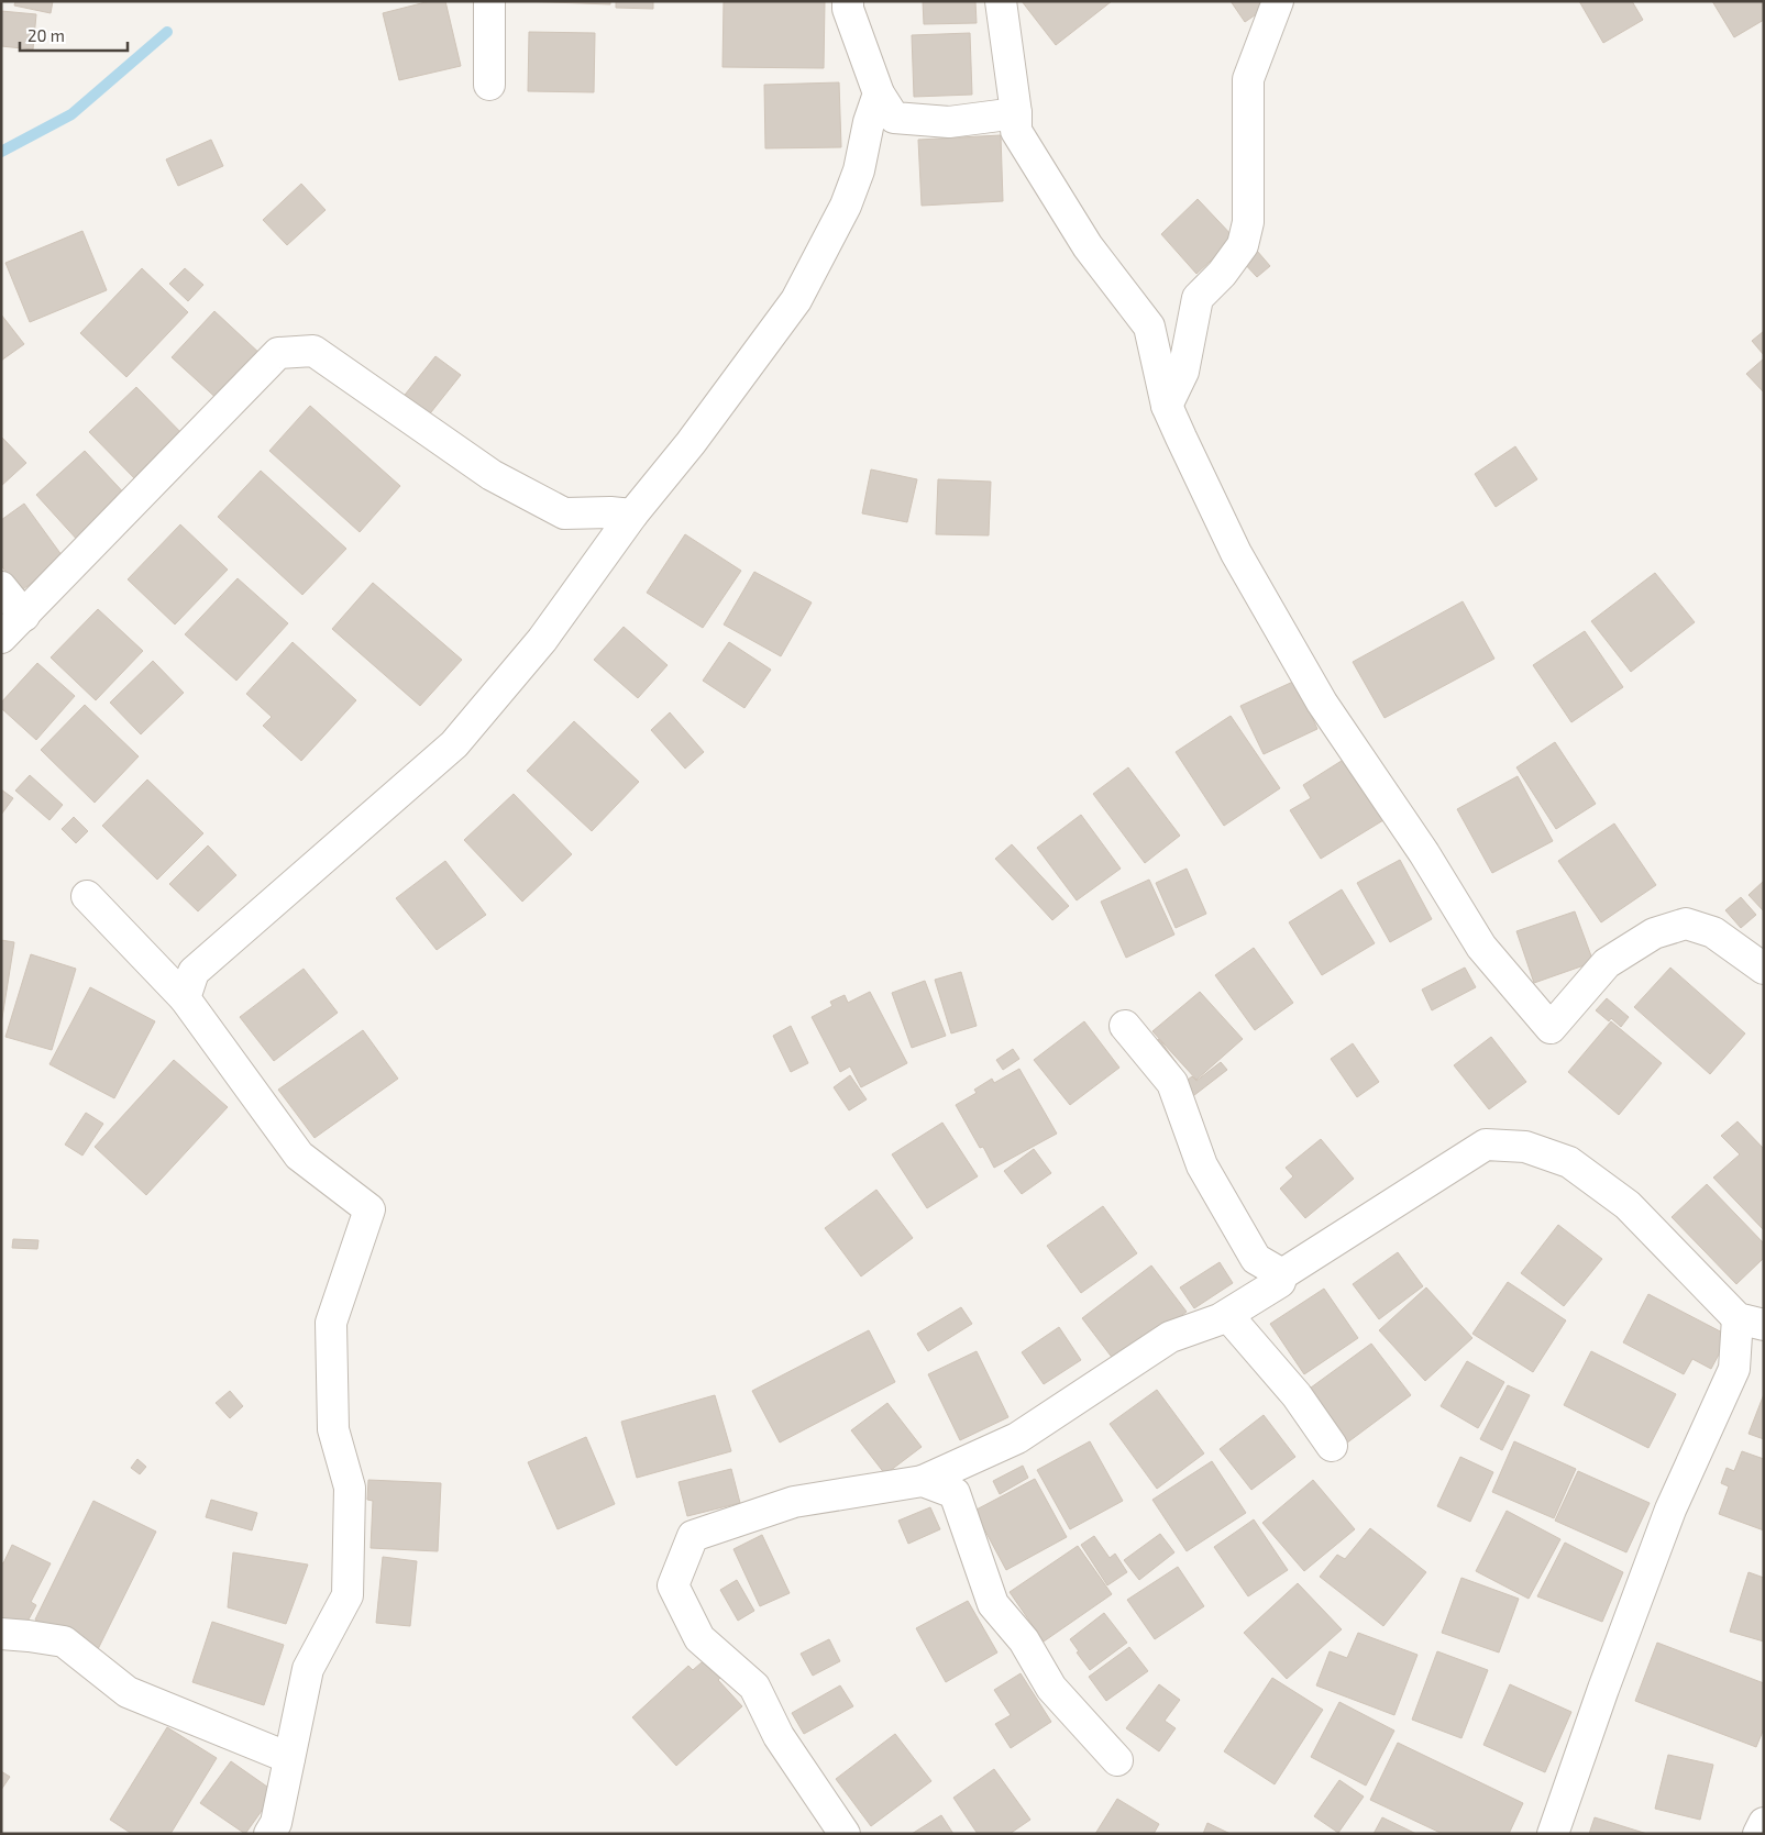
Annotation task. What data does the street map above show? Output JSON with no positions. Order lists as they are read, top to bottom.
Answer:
{
  "scale_bar": "20 m"
}
